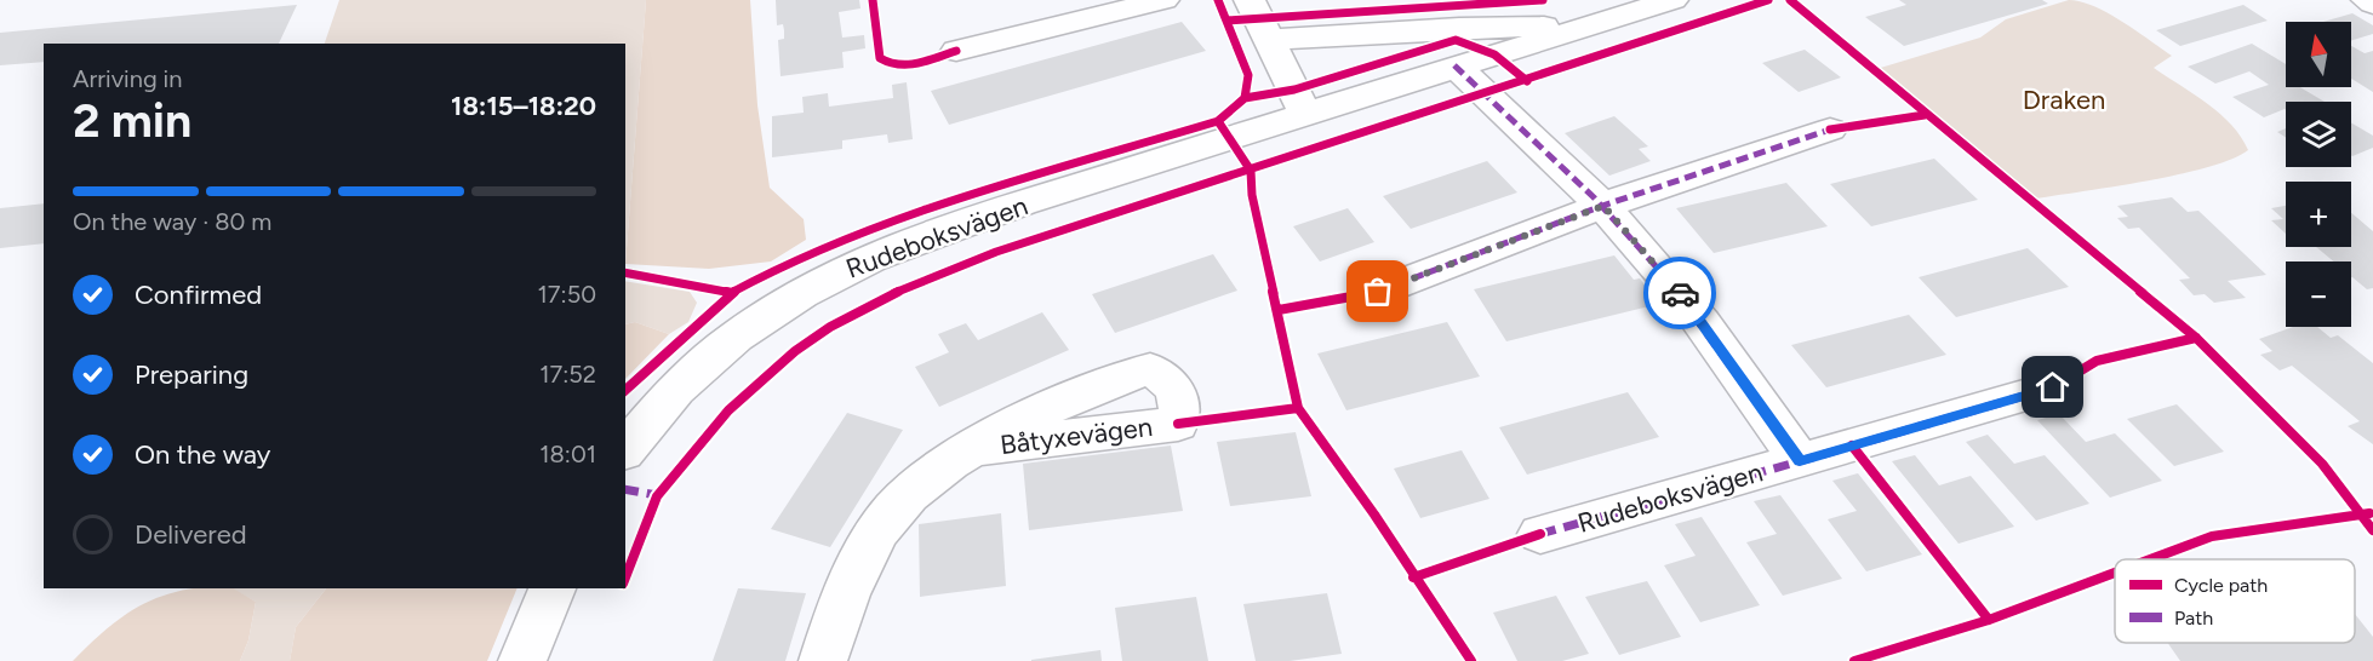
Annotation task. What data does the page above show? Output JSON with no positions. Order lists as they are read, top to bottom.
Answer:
{
  "streets": {
    "street": ["Rudeboksvägen", "Båtyxevägen"]
  },
  "parks": ["Draken"],
  "legend": ["Cycle path", "Path"],
  "north": "top",
  "page": {
    "map_buttons": ["+", "−"],
    "heading": ["2 min", "Arriving in", "18:15–18:20"],
    "bar": "On the way · 80 m",
    "list": [
      ["Confirmed", "17:50"],
      ["Preparing", "17:52"],
      ["On the way", "18:01"],
      "Delivered"
    ]
  }
}
